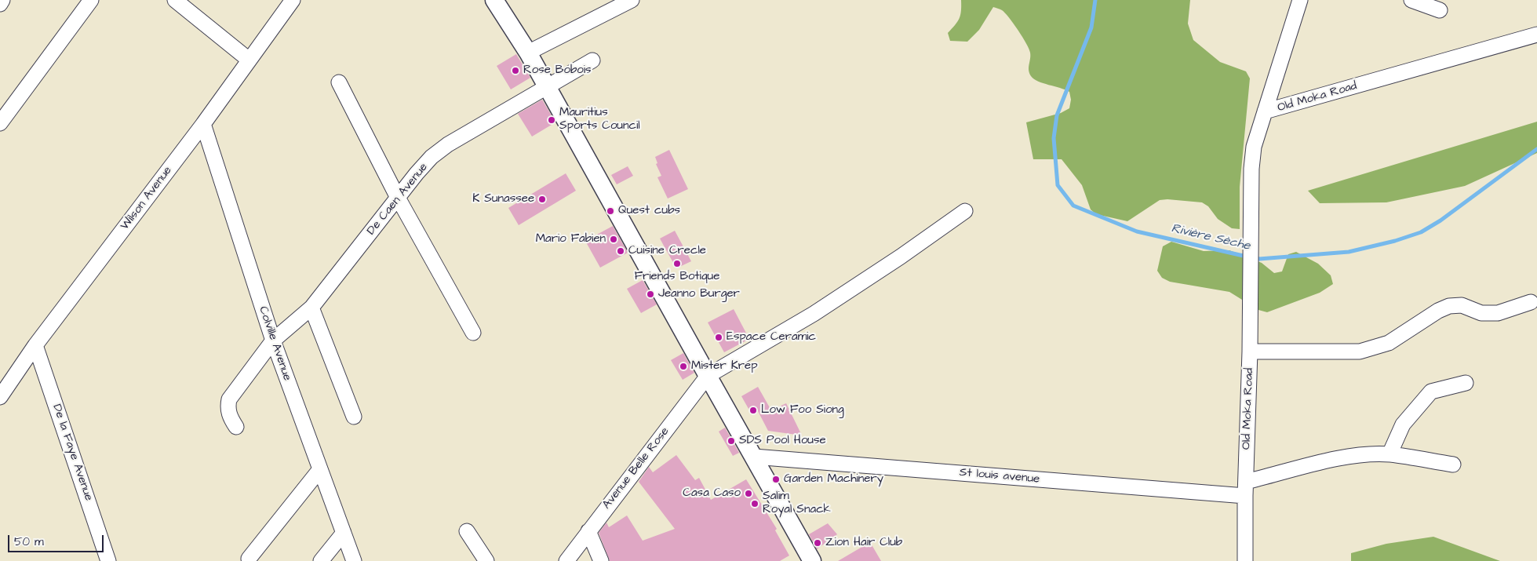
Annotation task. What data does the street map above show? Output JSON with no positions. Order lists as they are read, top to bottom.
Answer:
{
  "streets": {
    "street": [
      "Old Moka Road",
      "Wilson Avenue",
      "De Caen Avenue",
      "Colville Avenue",
      "De la Faye Avenue",
      "Avenue Belle Rose",
      "St louis avenue"
    ]
  },
  "crossings": [
    ["Old Moka Road", "St louis avenue"],
    ["Wilson Avenue", "Colville Avenue"],
    ["Wilson Avenue", "De la Faye Avenue"],
    ["De Caen Avenue", "Colville Avenue"]
  ],
  "water": ["Rivière Sèche"],
  "places": [
    "Rose Bobois",
    "Mauritius Sports Council",
    "K Sunassee",
    "Quest cubs",
    "Mario Fabien",
    "Cuisine Crecle",
    "Friends Botique",
    "Jeanno Burger",
    "Espace Ceramic",
    "Mister Krep",
    "Low Foo Siong",
    "SDS Pool House",
    "Garden Machinery",
    "Casa Caso",
    "Salim Royal Snack",
    "Zion Hair Club"
  ],
  "scale_bar": "50 m"
}
